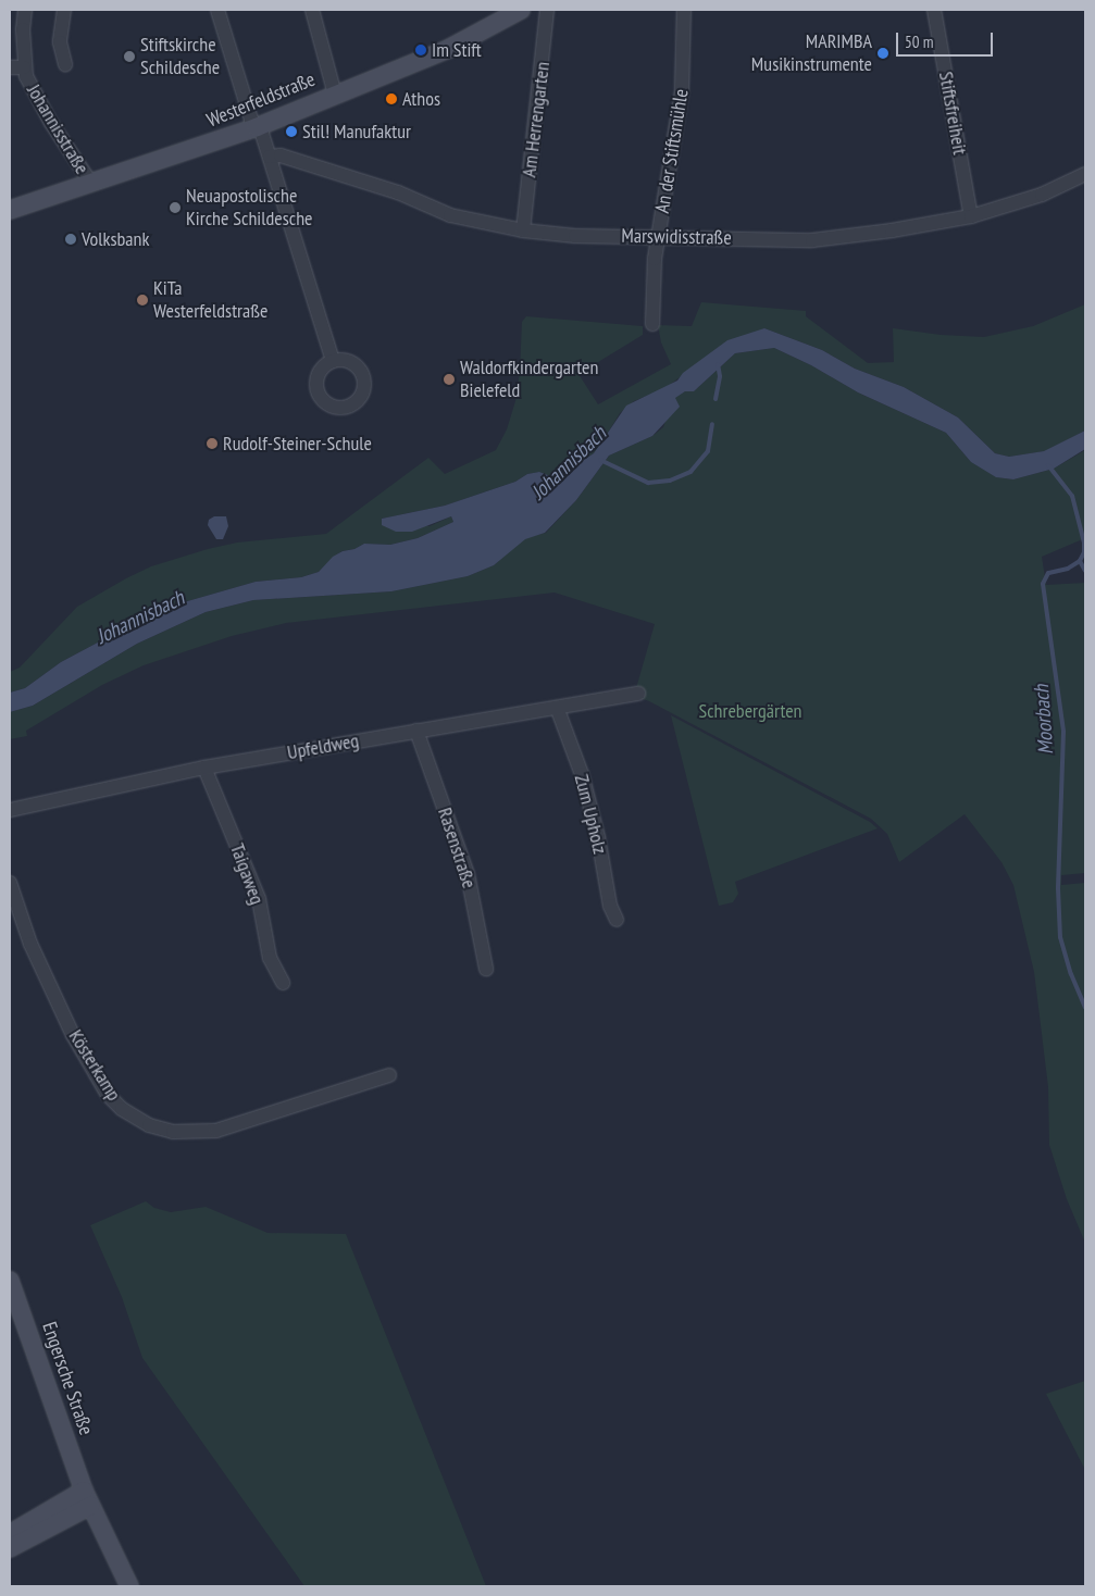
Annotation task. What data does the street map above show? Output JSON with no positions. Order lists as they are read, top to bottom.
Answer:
{
  "streets": {
    "main road": ["Westerfeldstraße", "Engersche Straße"],
    "street": [
      "Stiftsfreiheit",
      "Am Herrengarten",
      "Johannisstraße",
      "An der Stiftsmühle",
      "Marswidisstraße",
      "Upfeldweg",
      "Zum Upholz",
      "Rasenstraße",
      "Taigaweg",
      "Kösterkamp"
    ]
  },
  "crossings": [
    ["Westerfeldstraße", "Johannisstraße"],
    ["Stiftsfreiheit", "Marswidisstraße"],
    ["Am Herrengarten", "Marswidisstraße"],
    ["An der Stiftsmühle", "Marswidisstraße"],
    ["Upfeldweg", "Zum Upholz"],
    ["Upfeldweg", "Rasenstraße"],
    ["Upfeldweg", "Taigaweg"]
  ],
  "water": ["Johannisbach", "Moorbach"],
  "parks": ["Schrebergärten"],
  "places": [
    "Im Stift",
    "MARIMBA Musikinstrumente",
    "Stiftskirche Schildesche",
    "Athos",
    "Stil! Manufaktur",
    "Neuapostolische Kirche Schildesche",
    "Volksbank",
    "KiTa Westerfeldstraße",
    "Waldorfkindergarten Bielefeld",
    "Rudolf-Steiner-Schule"
  ],
  "scale_bar": "50 m"
}
